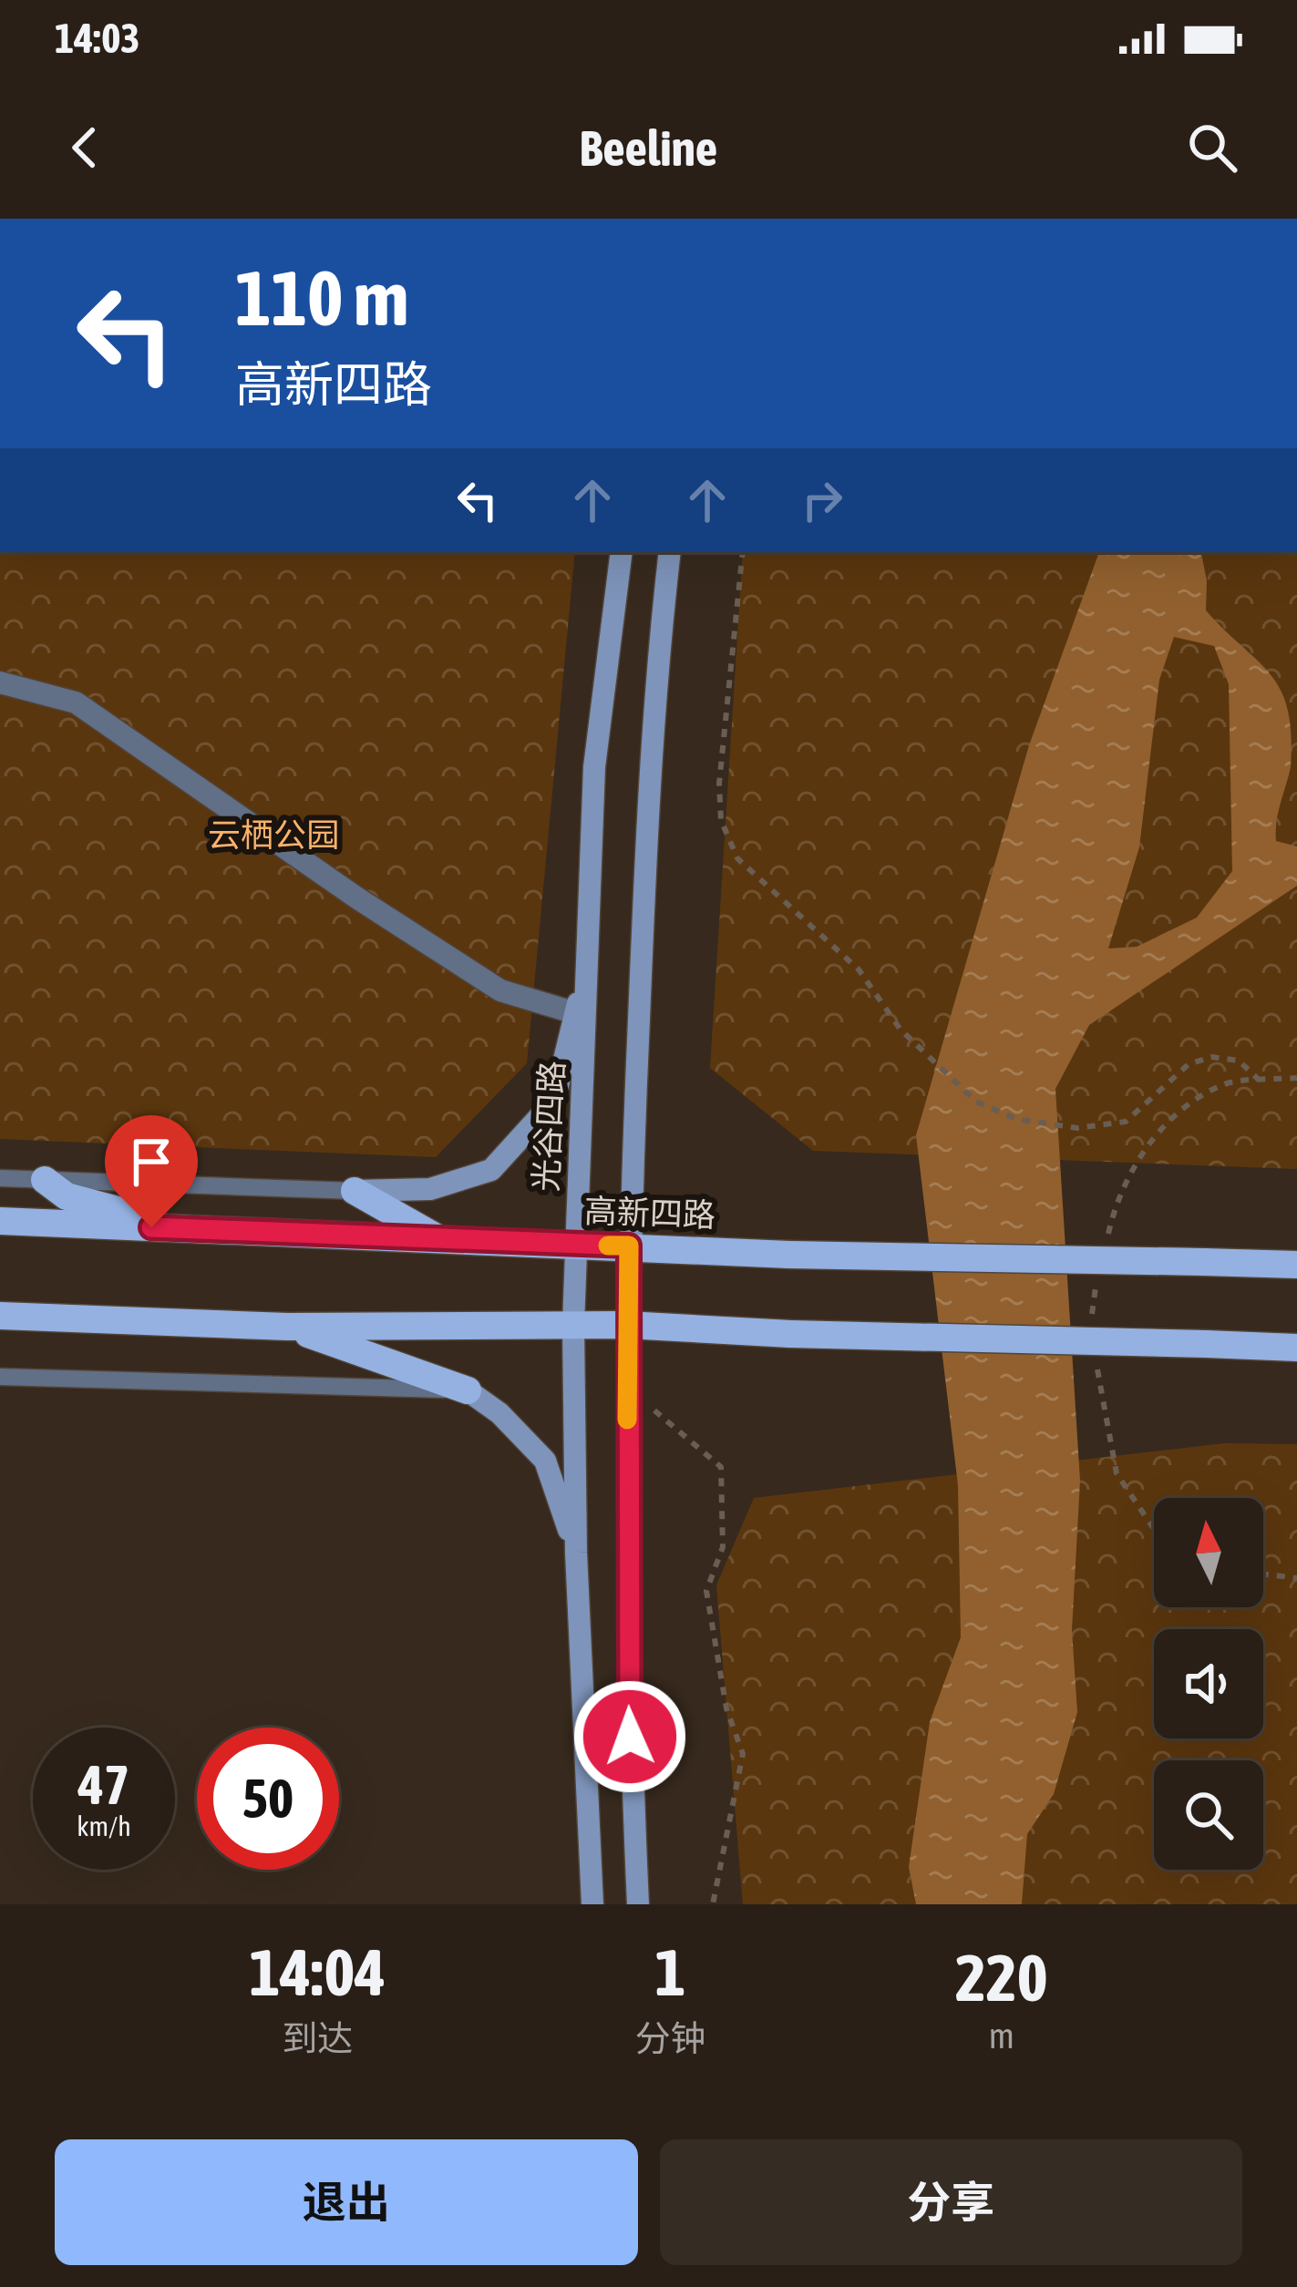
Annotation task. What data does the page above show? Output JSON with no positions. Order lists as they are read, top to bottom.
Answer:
{
  "streets": {
    "main road": ["光谷四路", "高新四路"]
  },
  "crossings": [
    ["光谷四路", "高新四路"]
  ],
  "parks": ["云栖公园"],
  "north": "top",
  "page": {
    "status": "14:03",
    "header": "Beeline",
    "turn": ["110 m", "高新四路"],
    "speed": "47 km/h",
    "limit": "50",
    "eta": [
      "14:04",
      "到达",
      "1",
      "分钟",
      "220",
      "m"
    ],
    "buttons": ["退出", "分享"]
  }
}
